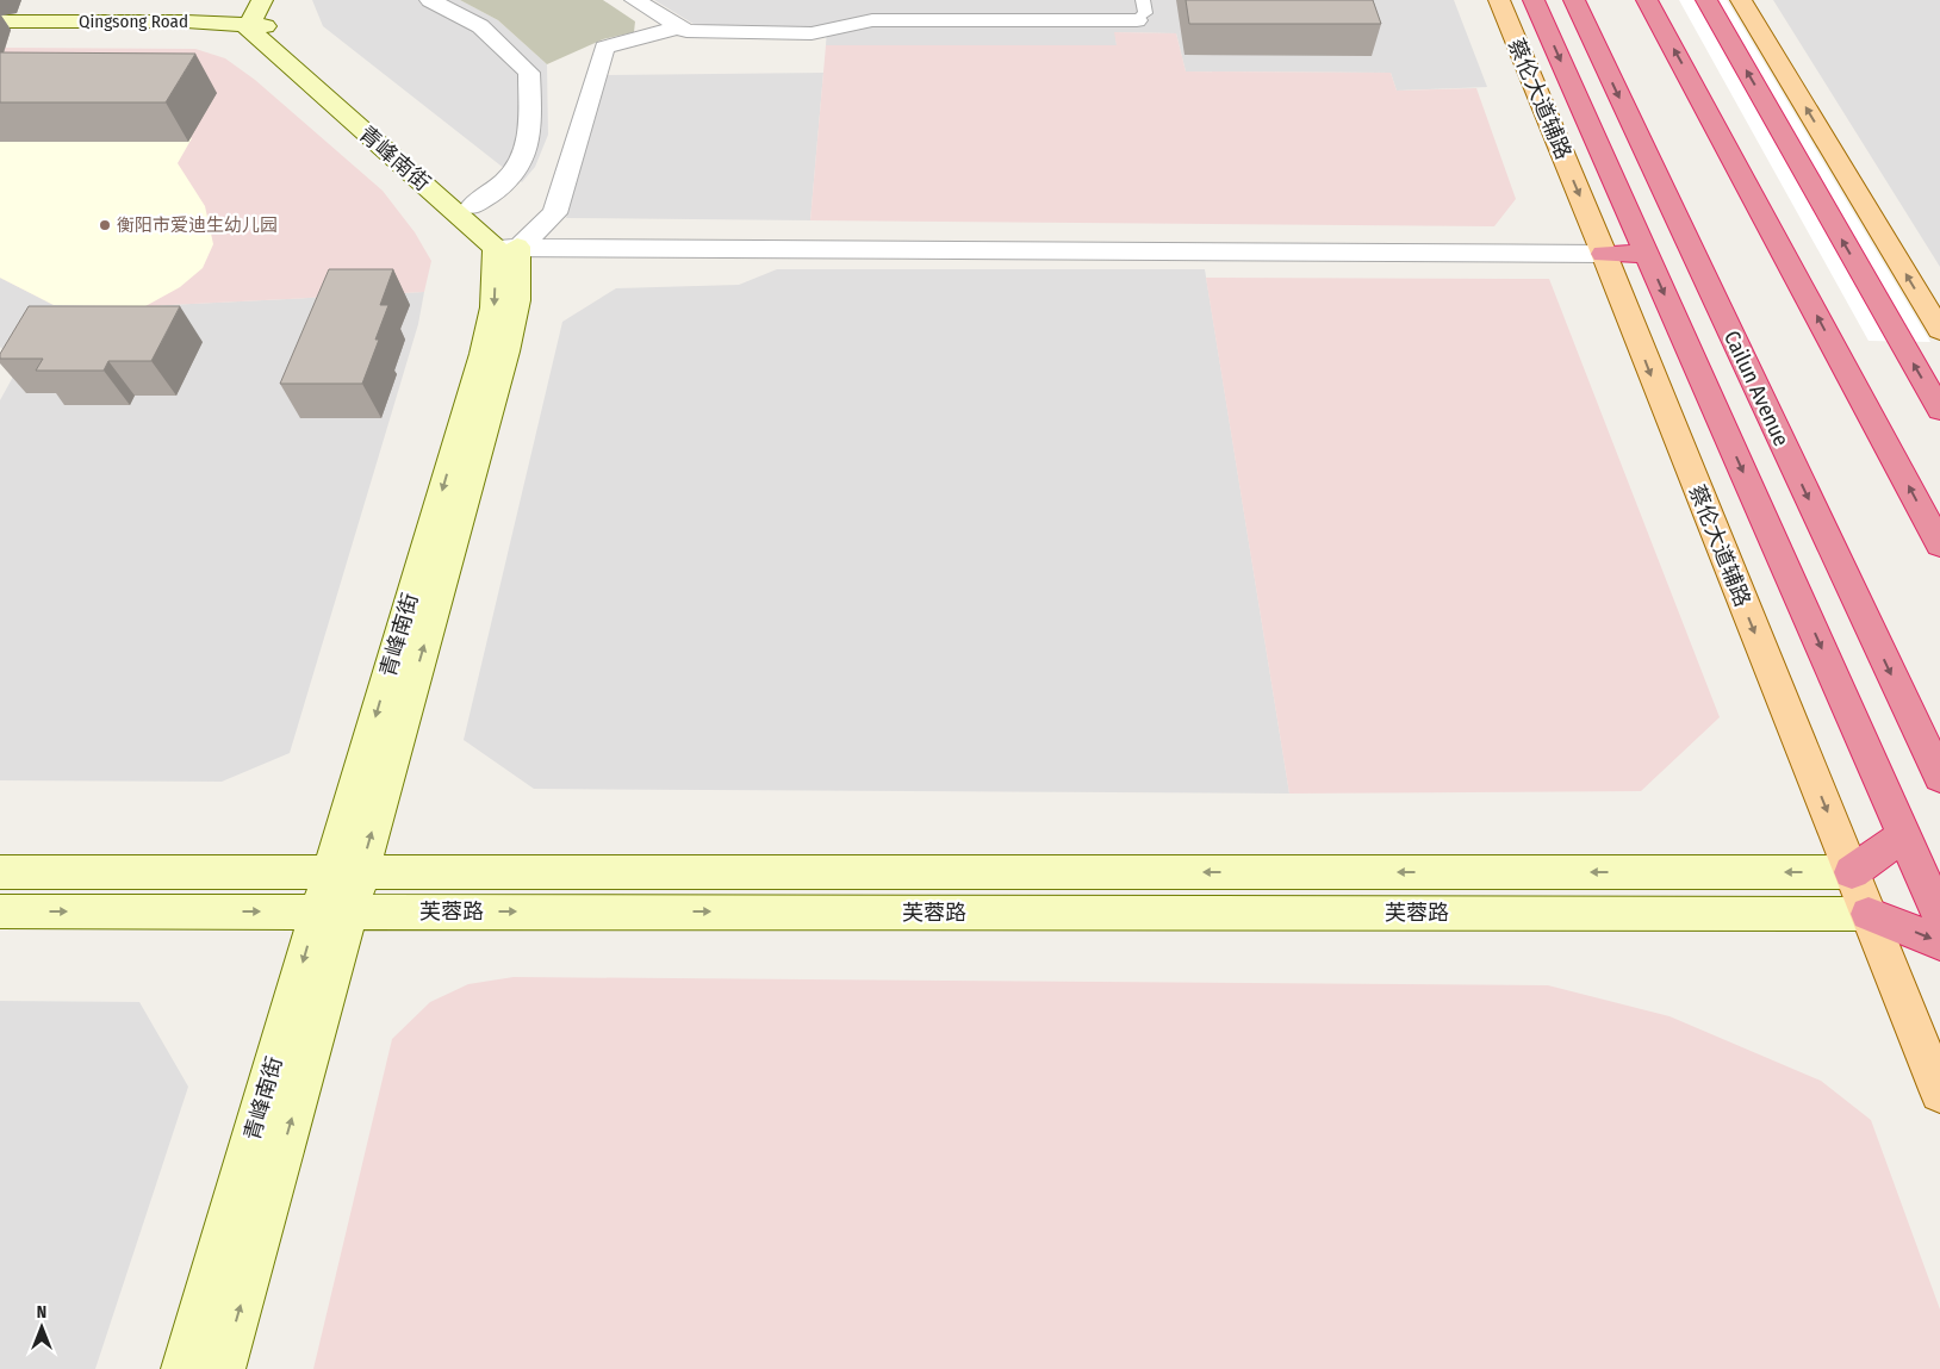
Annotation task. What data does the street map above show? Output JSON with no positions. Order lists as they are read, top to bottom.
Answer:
{
  "streets": {
    "highway": ["Cailun Avenue"],
    "main road": ["蔡伦大道辅路"],
    "street": ["Qingsong Road", "青峰南街", "芙蓉路"]
  },
  "crossings": [
    ["Qingsong Road", "青峰南街"],
    ["蔡伦大道辅路", "芙蓉路"],
    ["青峰南街", "芙蓉路"]
  ],
  "places": ["衡阳市爱迪生幼儿园"],
  "north": "top"
}
